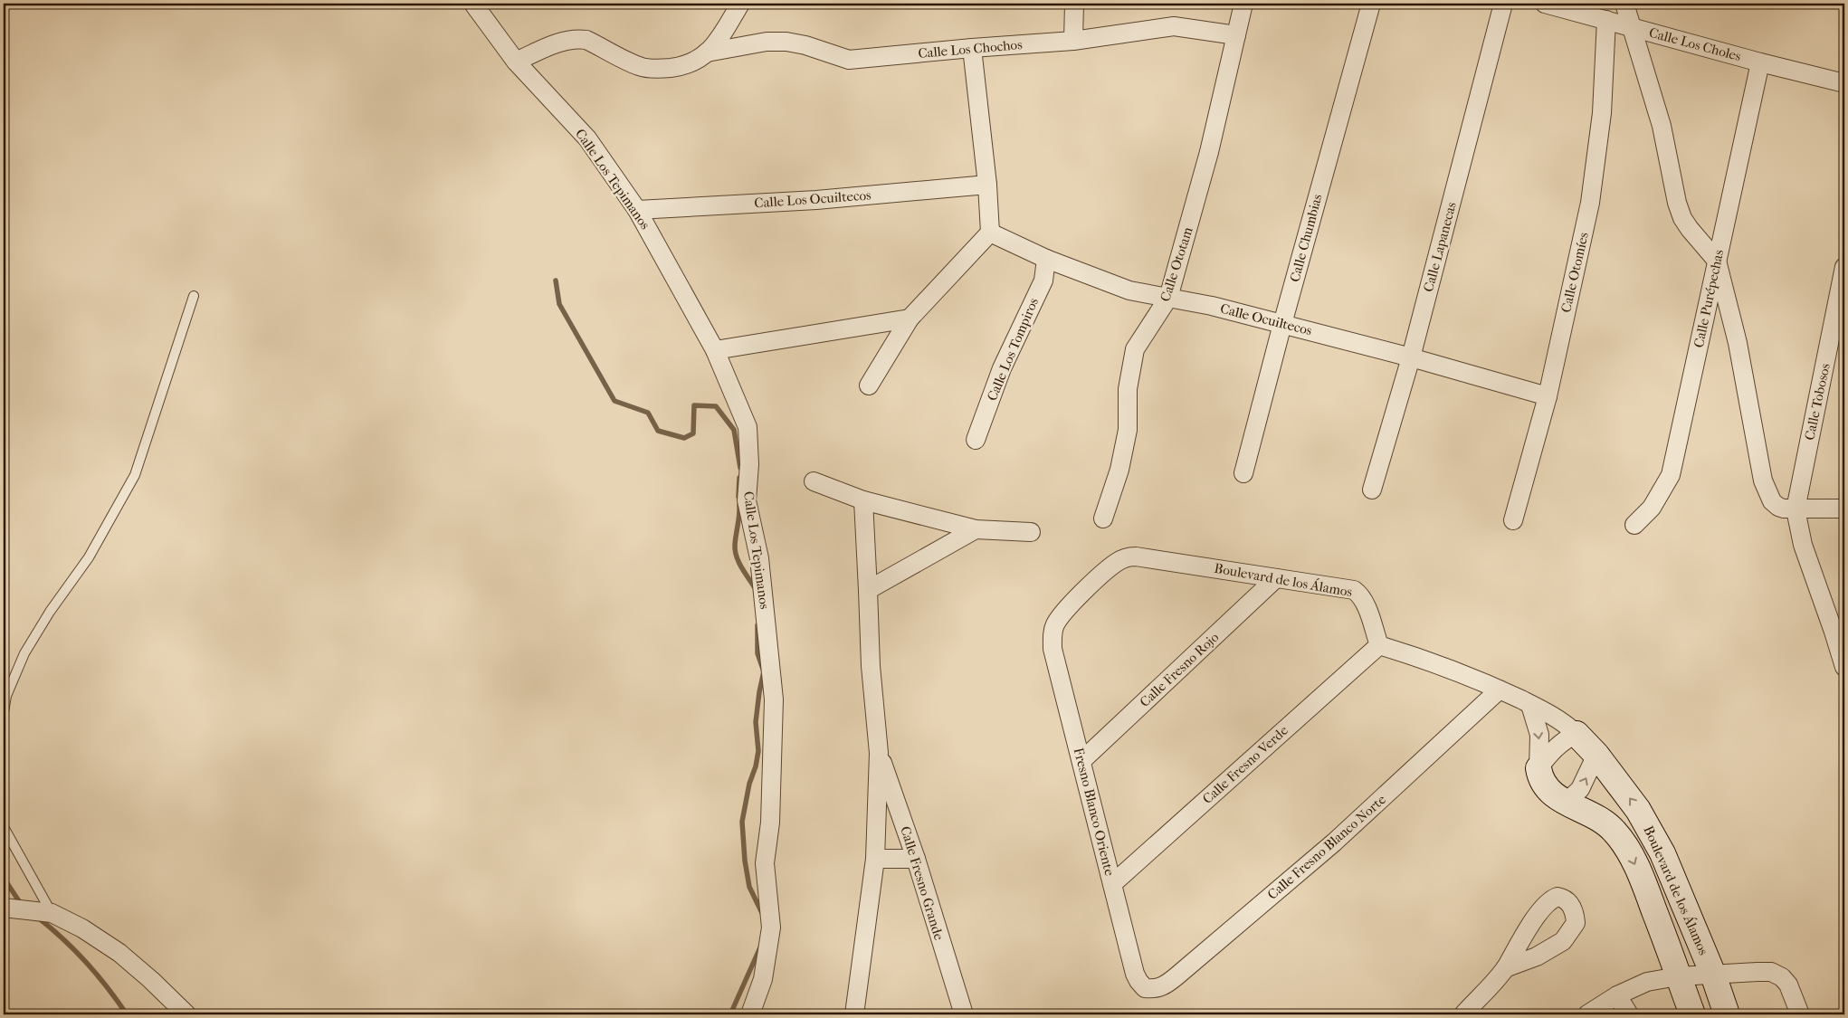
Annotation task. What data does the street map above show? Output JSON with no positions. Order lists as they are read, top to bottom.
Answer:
{
  "streets": {
    "street": [
      "Calle Los Choles",
      "Calle Los Chochos",
      "Calle Los Tepimanos",
      "Calle Los Ocuiltecos",
      "Calle Chumbias",
      "Calle Lapanecas",
      "Calle Ototam",
      "Calle Otomíes",
      "Calle Purépechas",
      "Calle Ocuiltecos",
      "Calle Los Tompiros",
      "Calle Tobosos",
      "Boulevard de los Álamos",
      "Calle Fresno Rojo",
      "Calle Fresno Verde",
      "Fresno Blanco Oriente",
      "Calle Fresno Blanco Norte",
      "Calle Fresno Grande"
    ]
  },
  "crossings": [
    ["Calle Los Choles", "Calle Otomíes"],
    ["Calle Los Choles", "Calle Purépechas"],
    ["Calle Los Chochos", "Calle Ototam"],
    ["Calle Los Tepimanos", "Calle Los Ocuiltecos"],
    ["Calle Chumbias", "Calle Ocuiltecos"],
    ["Calle Lapanecas", "Calle Ocuiltecos"],
    ["Calle Ototam", "Calle Ocuiltecos"],
    ["Calle Otomíes", "Calle Ocuiltecos"],
    ["Calle Ocuiltecos", "Calle Los Tompiros"],
    ["Boulevard de los Álamos", "Calle Fresno Rojo"],
    ["Boulevard de los Álamos", "Calle Fresno Verde"],
    ["Boulevard de los Álamos", "Fresno Blanco Oriente"],
    ["Boulevard de los Álamos", "Calle Fresno Blanco Norte"],
    ["Calle Fresno Rojo", "Fresno Blanco Oriente"],
    ["Calle Fresno Verde", "Fresno Blanco Oriente"],
    ["Fresno Blanco Oriente", "Calle Fresno Blanco Norte"]
  ]
}
